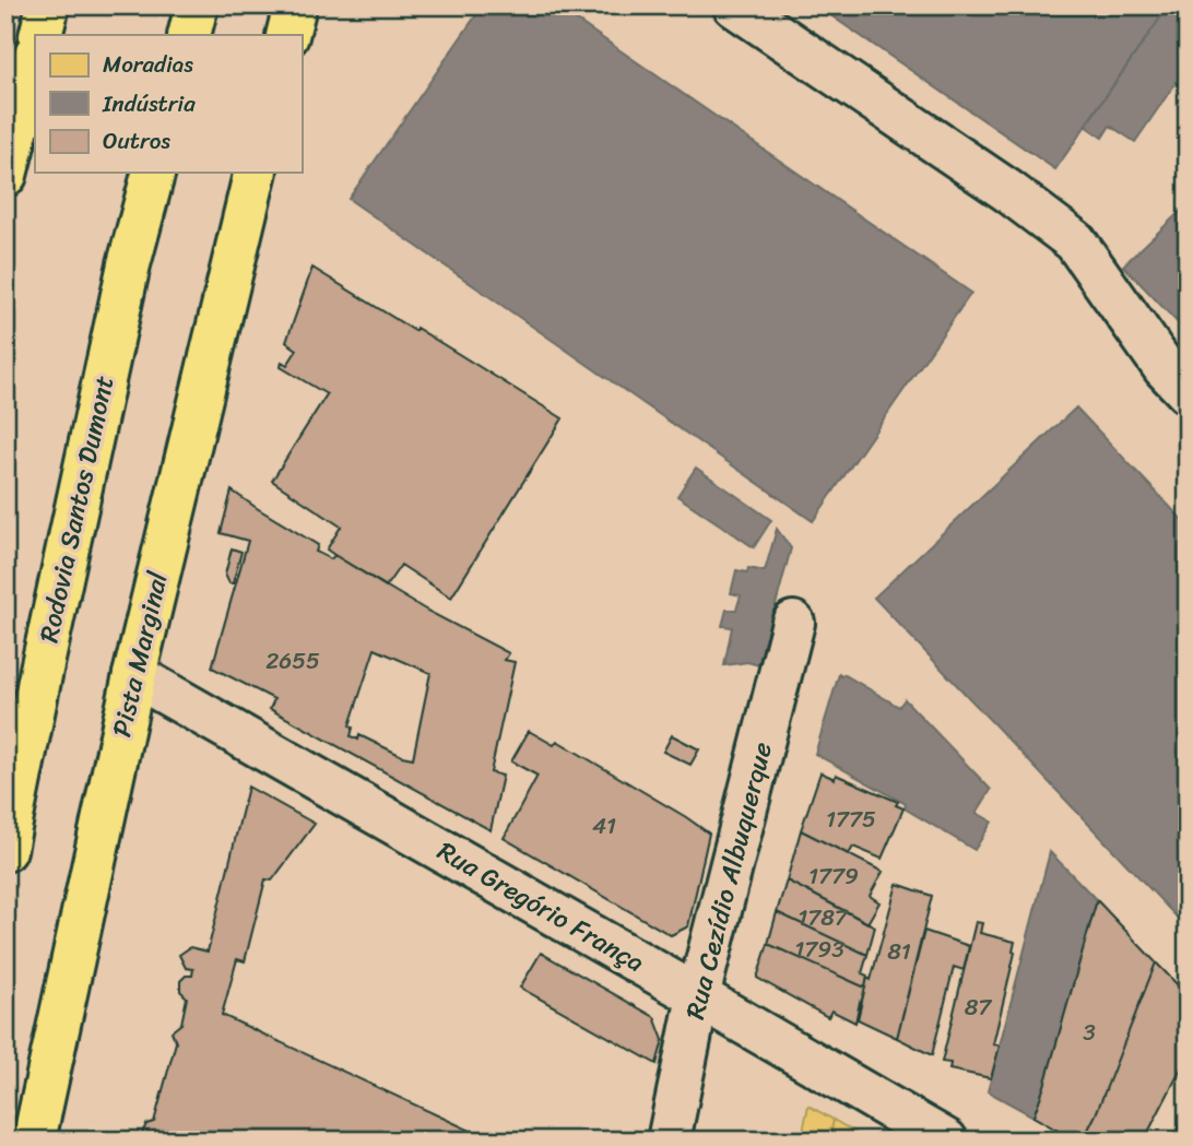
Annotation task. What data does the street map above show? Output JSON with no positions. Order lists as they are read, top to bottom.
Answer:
{
  "streets": {
    "main road": ["Rodovia Santos Dumont", "Pista Marginal"],
    "street": ["Rua Cezídio Albuquerque", "Rua Gregório França"]
  },
  "crossings": [
    ["Pista Marginal", "Rua Gregório França"],
    ["Rua Cezídio Albuquerque", "Rua Gregório França"]
  ],
  "house_numbers": [
    "2655",
    "1775",
    "41",
    "1779",
    "1787",
    "1793",
    "81",
    "87",
    "3"
  ],
  "legend": ["Moradias", "Indústria", "Outros"]
}
